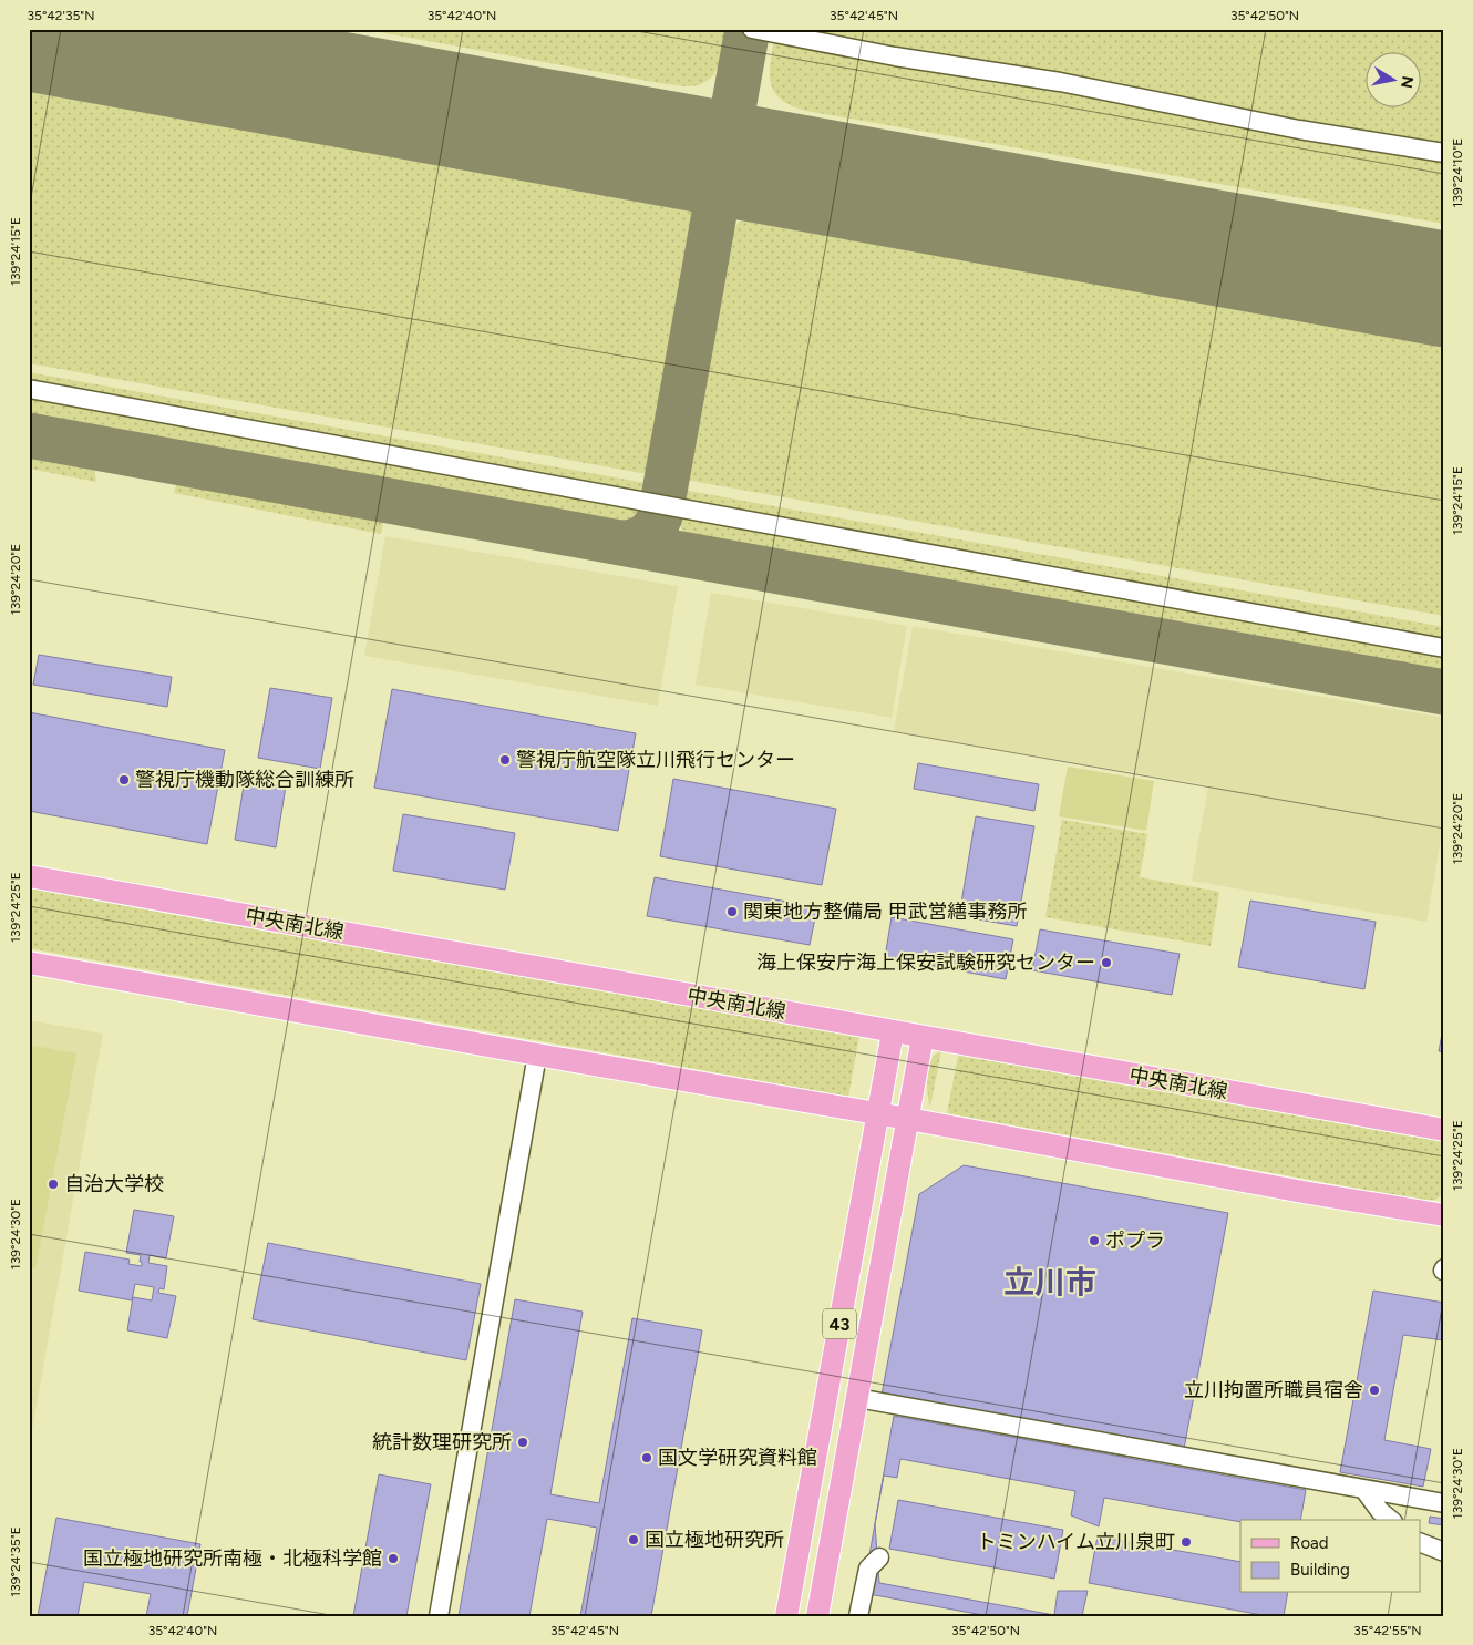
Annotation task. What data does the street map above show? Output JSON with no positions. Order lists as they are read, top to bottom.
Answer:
{
  "streets": {
    "main road": ["中央南北線", "43"]
  },
  "crossings": [
    ["中央南北線", "43"]
  ],
  "districts": ["立川市"],
  "places": [
    "警視庁航空隊立川飛行センター",
    "警視庁機動隊総合訓練所",
    "関東地方整備局 甲武営繕事務所",
    "海上保安庁海上保安試験研究センター",
    "自治大学校",
    "ポプラ",
    "立川拘置所職員宿舎",
    "統計数理研究所",
    "国文学研究資料館",
    "国立極地研究所",
    "トミンハイム立川泉町",
    "国立極地研究所南極・北極科学館"
  ],
  "legend": ["Road", "Building"],
  "north": "right",
  "coordinates": [
    "35°42'35\"N",
    "35°42'40\"N",
    "35°42'45\"N",
    "35°42'50\"N",
    "139°24'10\"E",
    "139°24'15\"E",
    "139°24'20\"E",
    "139°24'25\"E",
    "139°24'30\"E",
    "139°24'35\"E",
    "35°42'55\"N"
  ]
}
